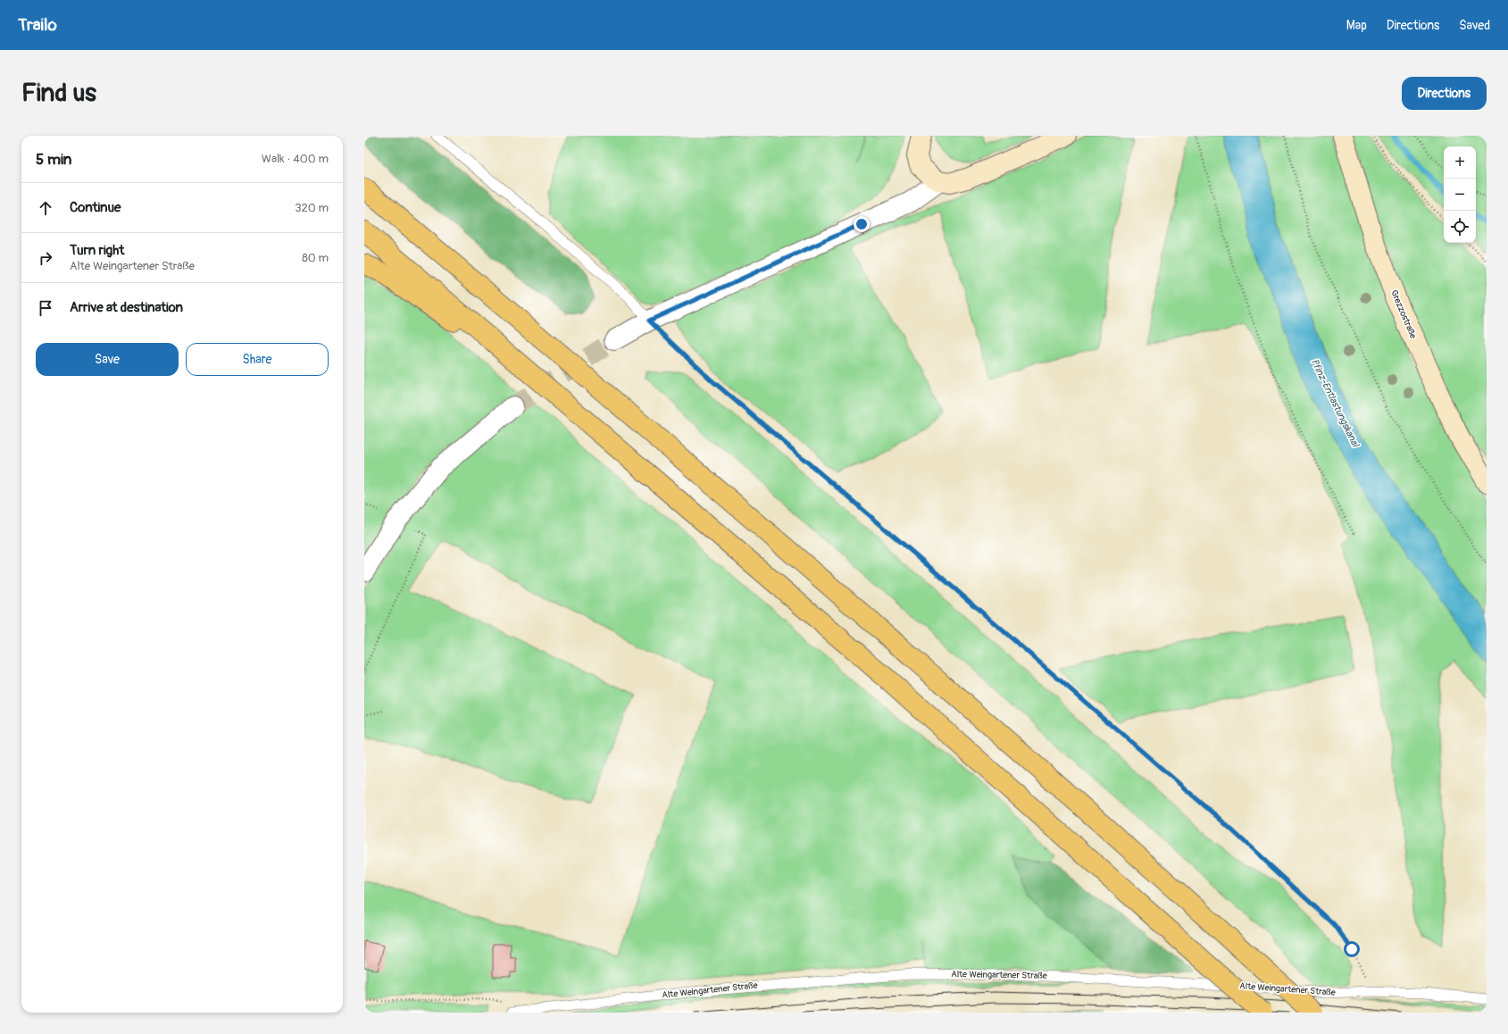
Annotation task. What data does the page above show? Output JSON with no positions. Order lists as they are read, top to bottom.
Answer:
{
  "streets": {
    "street": ["Grezzostraße"],
    "lane": ["Alte Weingartener Straße"]
  },
  "water": ["Pfinz-Entlastungskanal"],
  "page": {
    "header": "Trailo",
    "nav": ["Map", "Directions", "Saved"],
    "buttons": [
      "Directions",
      ["Save", "Share"]
    ],
    "title": "Find us",
    "heading": ["5 min", "Walk · 400 m"],
    "map_buttons": ["+", "−"],
    "list": [
      ["Continue", "320 m"],
      ["Turn right", "Alte Weingartener Straße", "80 m"],
      "Arrive at destination"
    ]
  }
}
